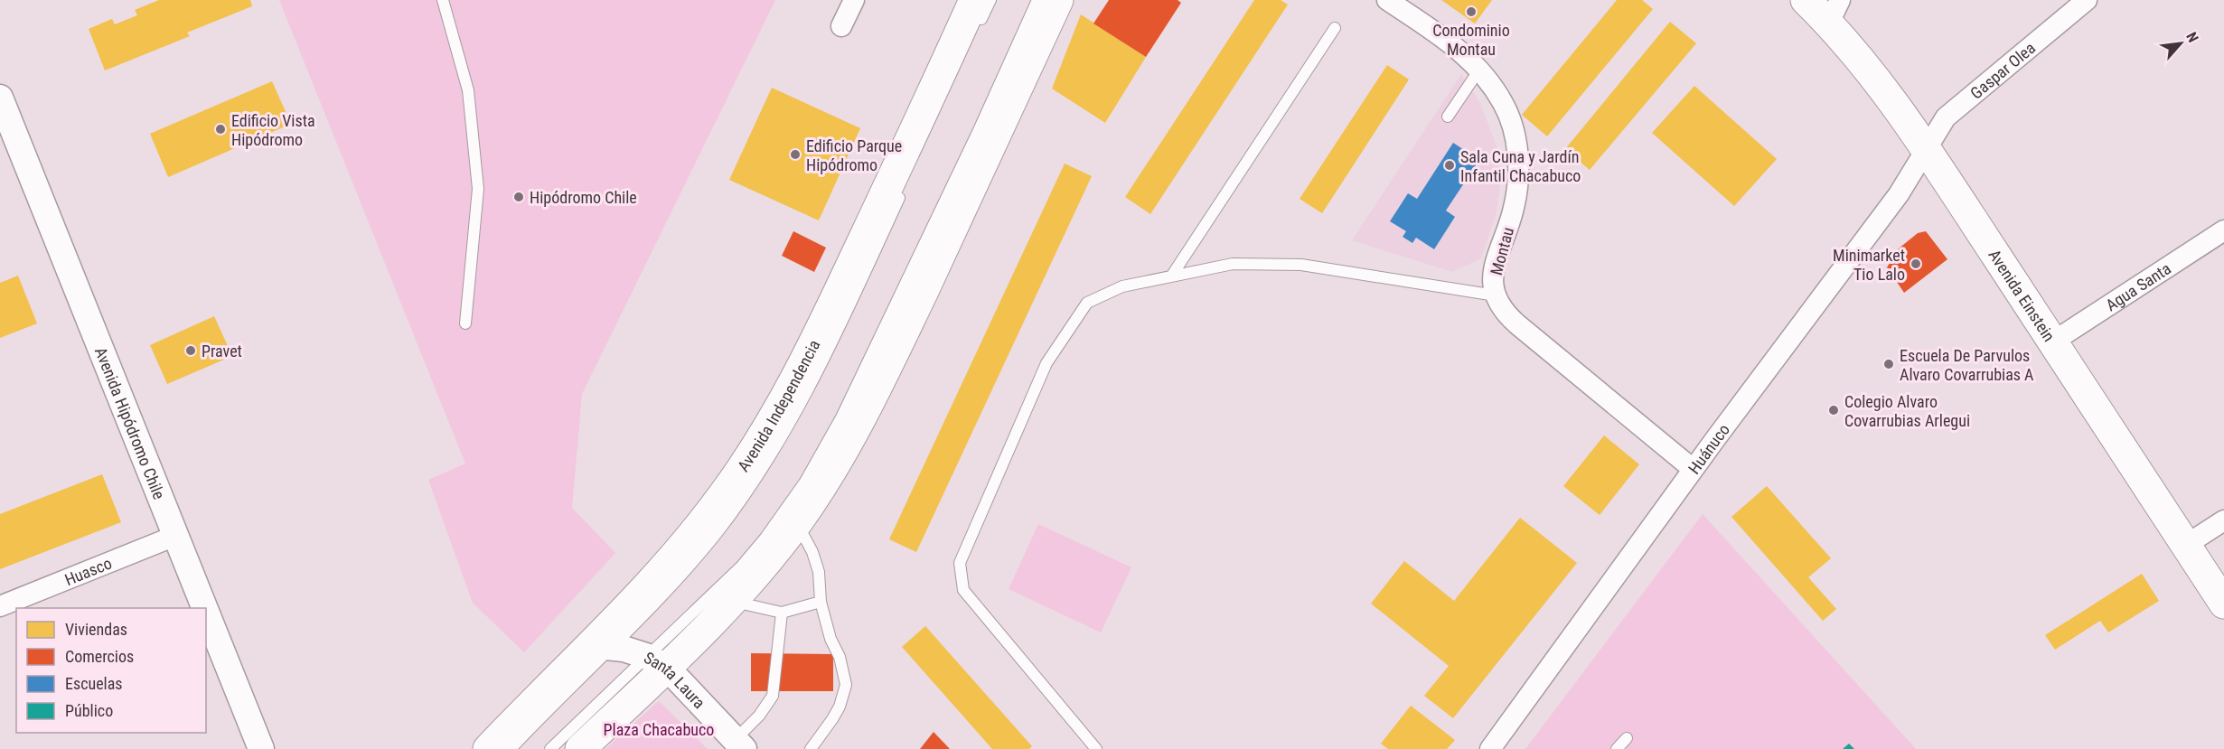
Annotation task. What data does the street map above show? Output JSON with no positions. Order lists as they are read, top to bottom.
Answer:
{
  "streets": {
    "main road": ["Avenida Einstein", "Avenida Independencia"],
    "street": [
      "Gaspar Olea",
      "Montau",
      "Agua Santa",
      "Avenida Hipódromo Chile",
      "Huánuco",
      "Huasco",
      "Santa Laura"
    ]
  },
  "crossings": [
    ["Gaspar Olea", "Avenida Einstein"],
    ["Gaspar Olea", "Huánuco"],
    ["Montau", "Huánuco"],
    ["Agua Santa", "Avenida Einstein"],
    ["Avenida Einstein", "Huánuco"],
    ["Avenida Independencia", "Santa Laura"],
    ["Avenida Hipódromo Chile", "Huasco"]
  ],
  "parks": ["Plaza Chacabuco"],
  "places": [
    "Condominio Montau",
    "Edificio Vista Hipódromo",
    "Edificio Parque Hipódromo",
    "Sala Cuna y Jardín Infantil Chacabuco",
    "Hipódromo Chile",
    "Minimarket Tio Lalo",
    "Pravet",
    "Escuela De Parvulos Alvaro Covarrubias A",
    "Colegio Alvaro Covarrubias Arlegui"
  ],
  "legend": [
    "Viviendas",
    "Comercios",
    "Escuelas",
    "Público"
  ],
  "north": "top right"
}
